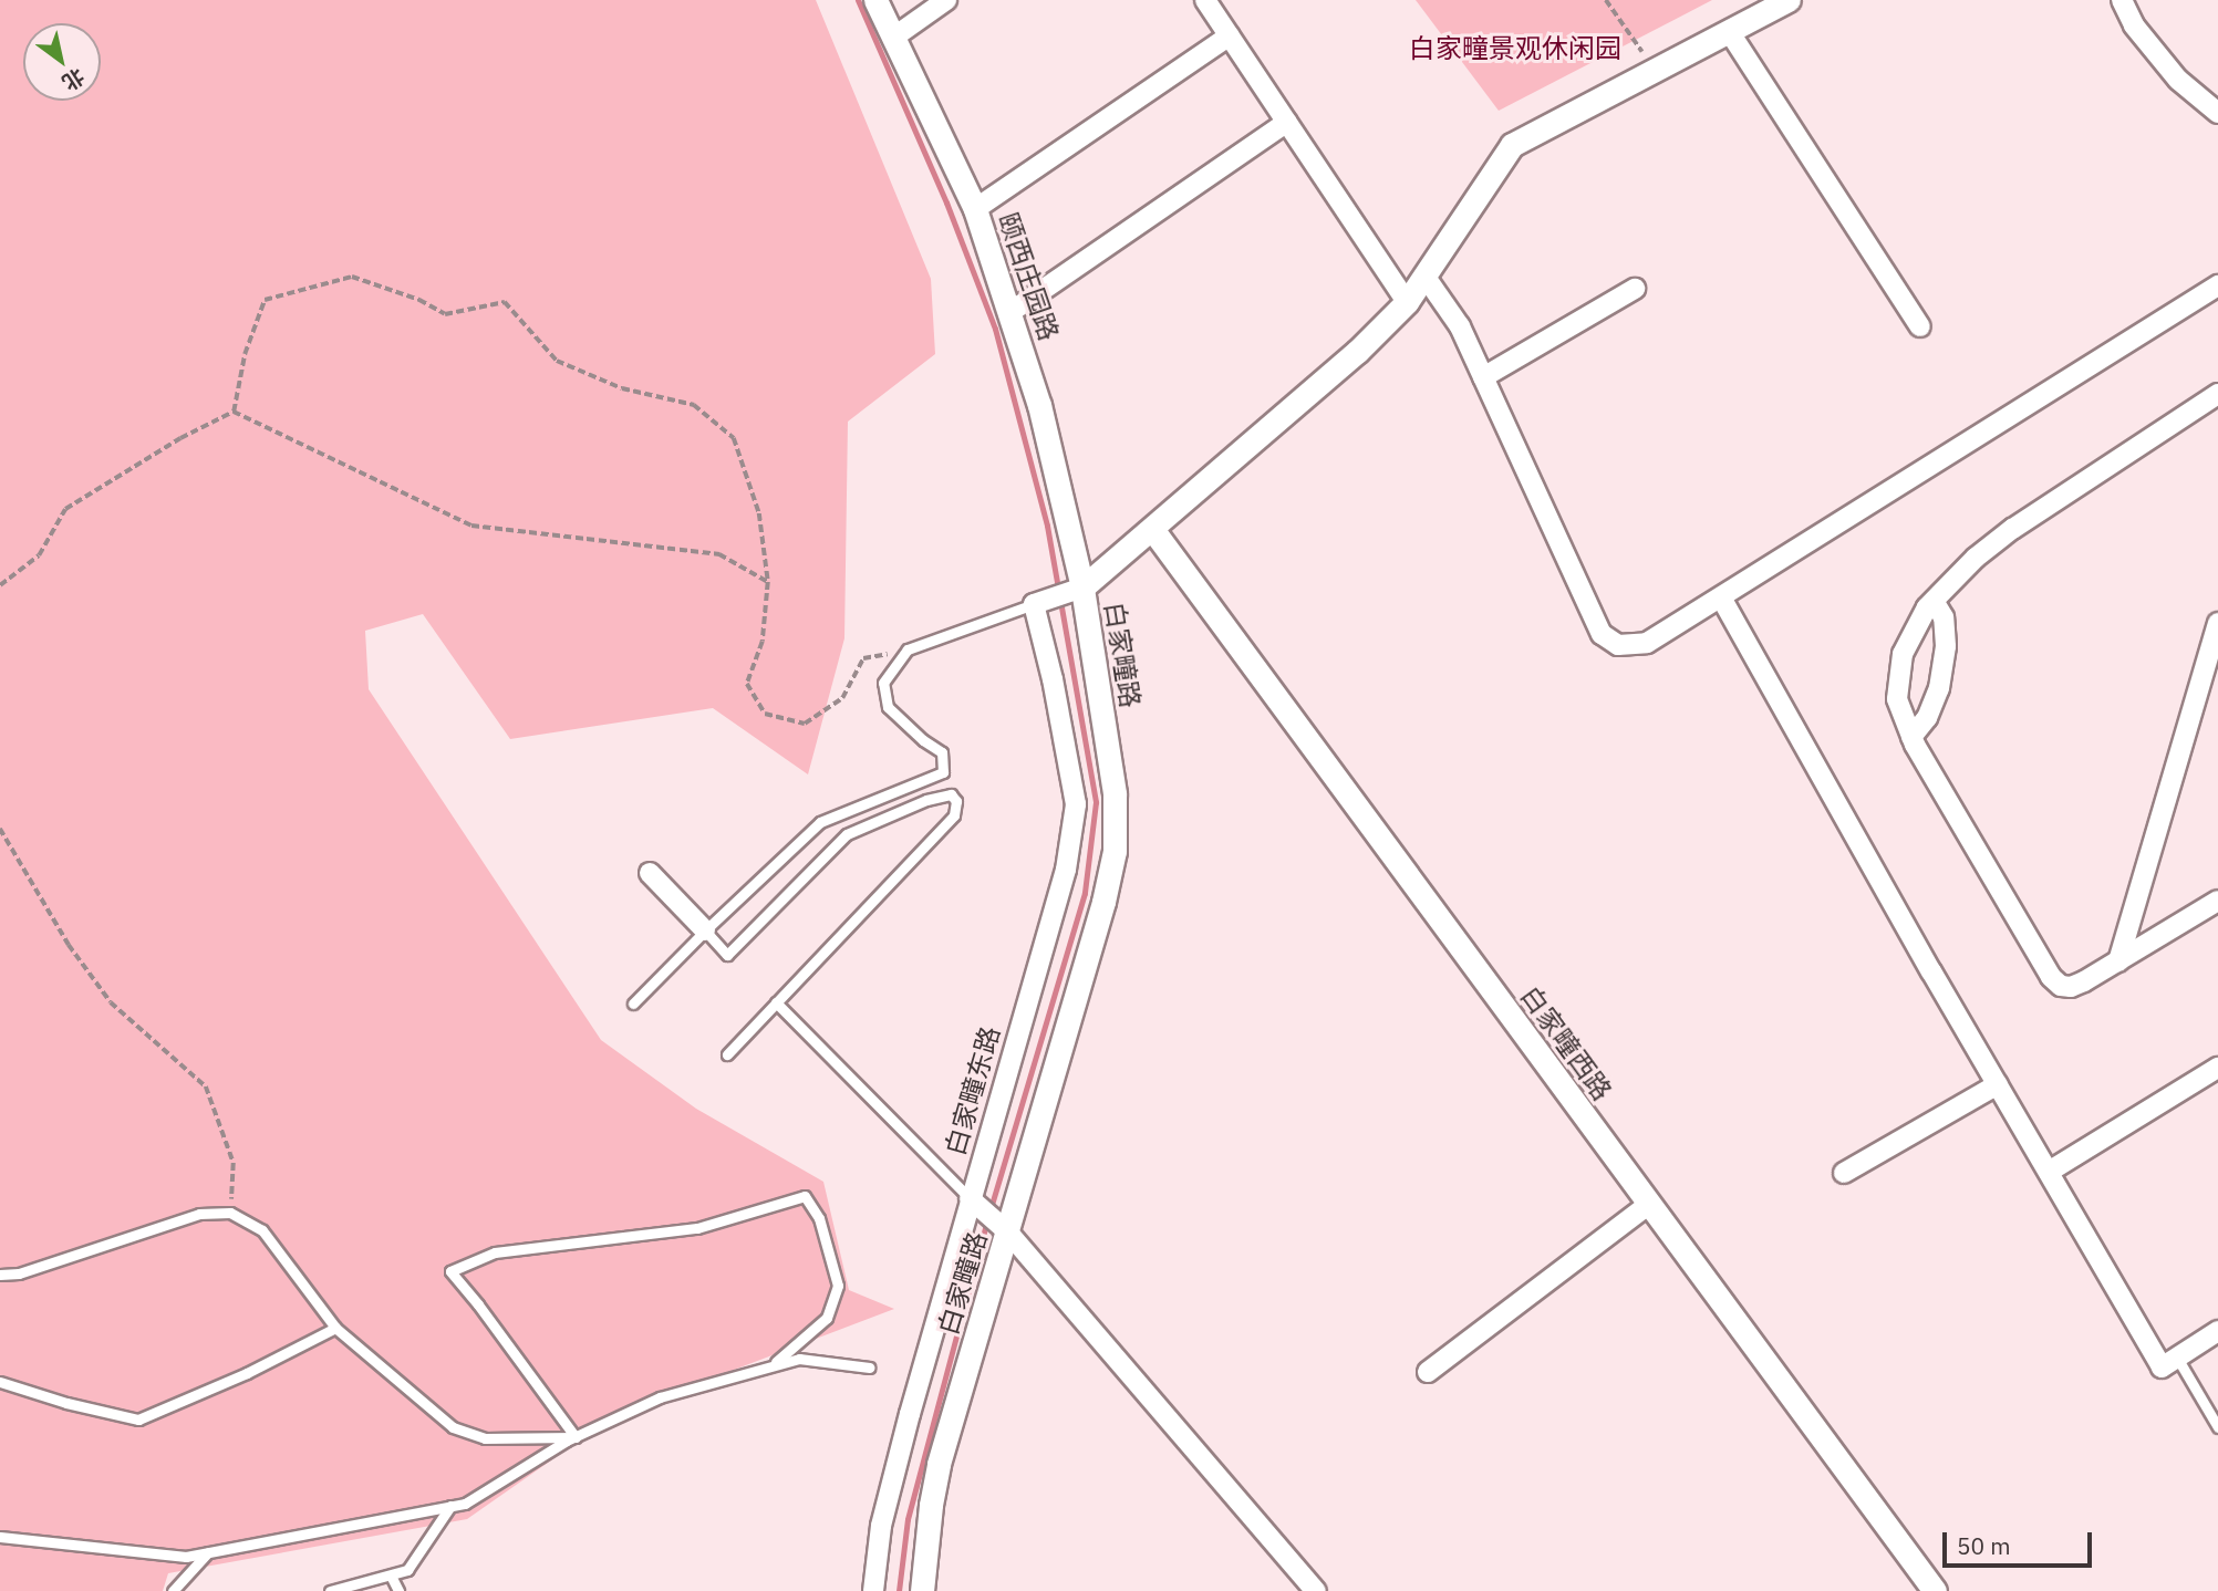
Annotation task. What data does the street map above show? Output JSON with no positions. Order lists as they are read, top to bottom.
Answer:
{
  "streets": {
    "street": [
      "颐西庄园路",
      "白家疃路",
      "白家疃西路",
      "白家疃东路"
    ]
  },
  "crossings": [
    ["颐西庄园路", "白家疃路"],
    ["颐西庄园路", "白家疃东路"],
    ["白家疃路", "白家疃西路"],
    ["白家疃路", "白家疃东路"]
  ],
  "parks": ["白家疃景观休闲园"],
  "scale_bar": "50 m",
  "north": "bottom right"
}
